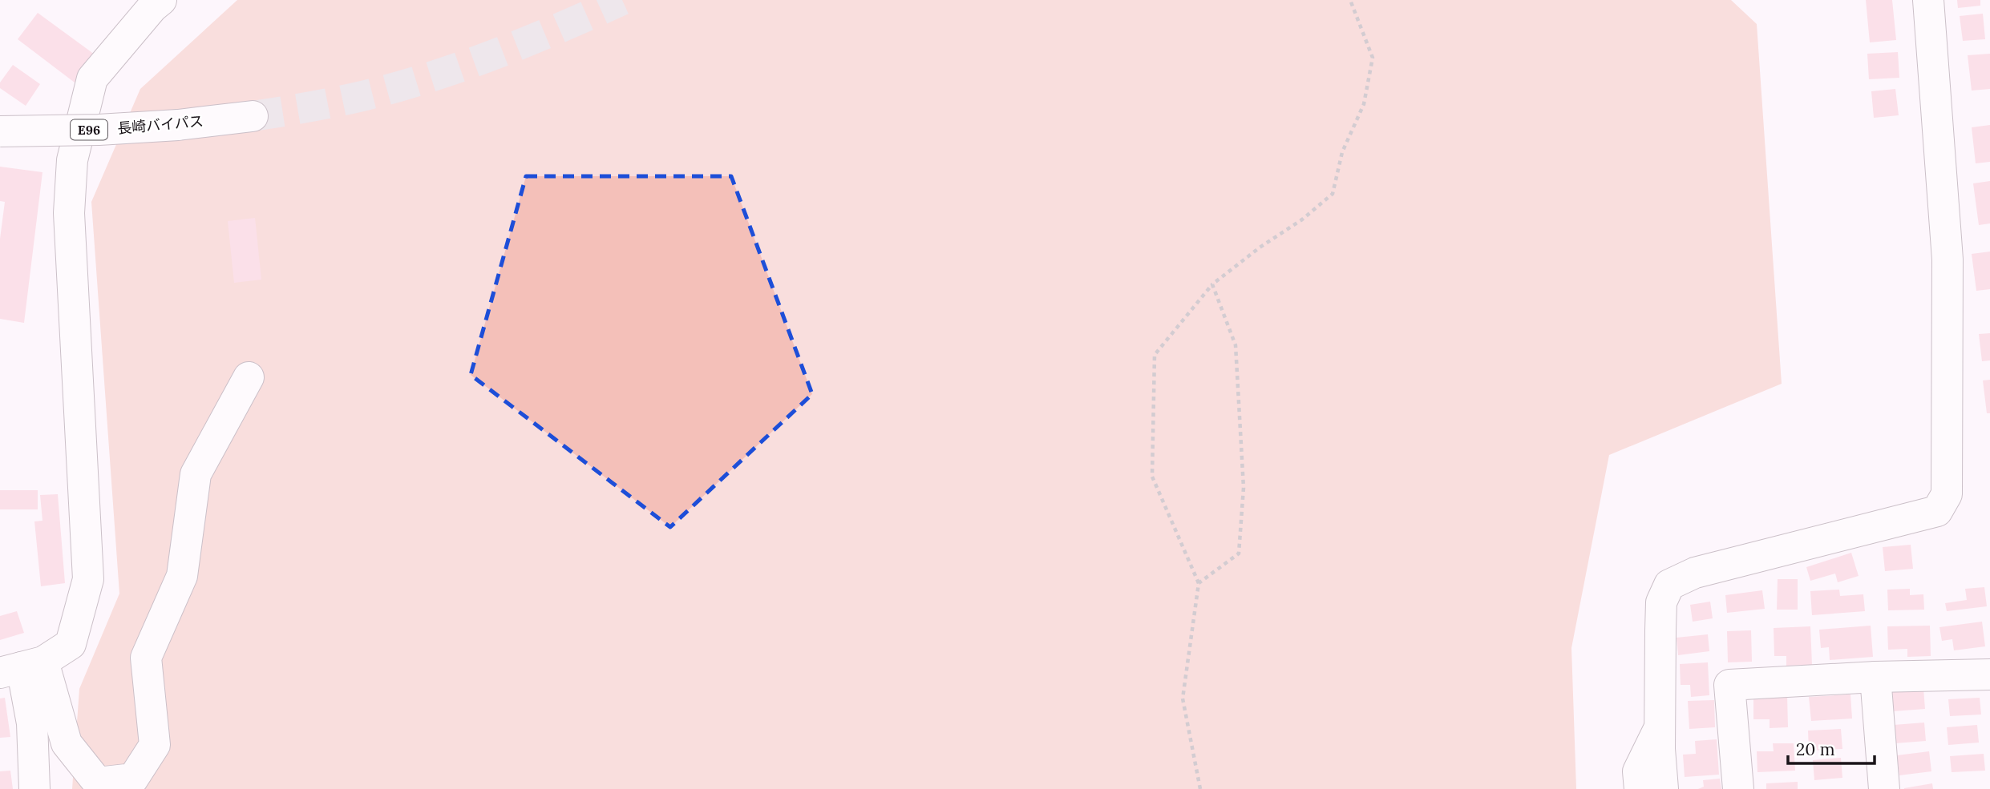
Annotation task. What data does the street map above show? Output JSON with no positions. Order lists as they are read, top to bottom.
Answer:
{
  "streets": {
    "main road": ["長崎バイパス", "E96"]
  },
  "scale_bar": "20 m"
}
